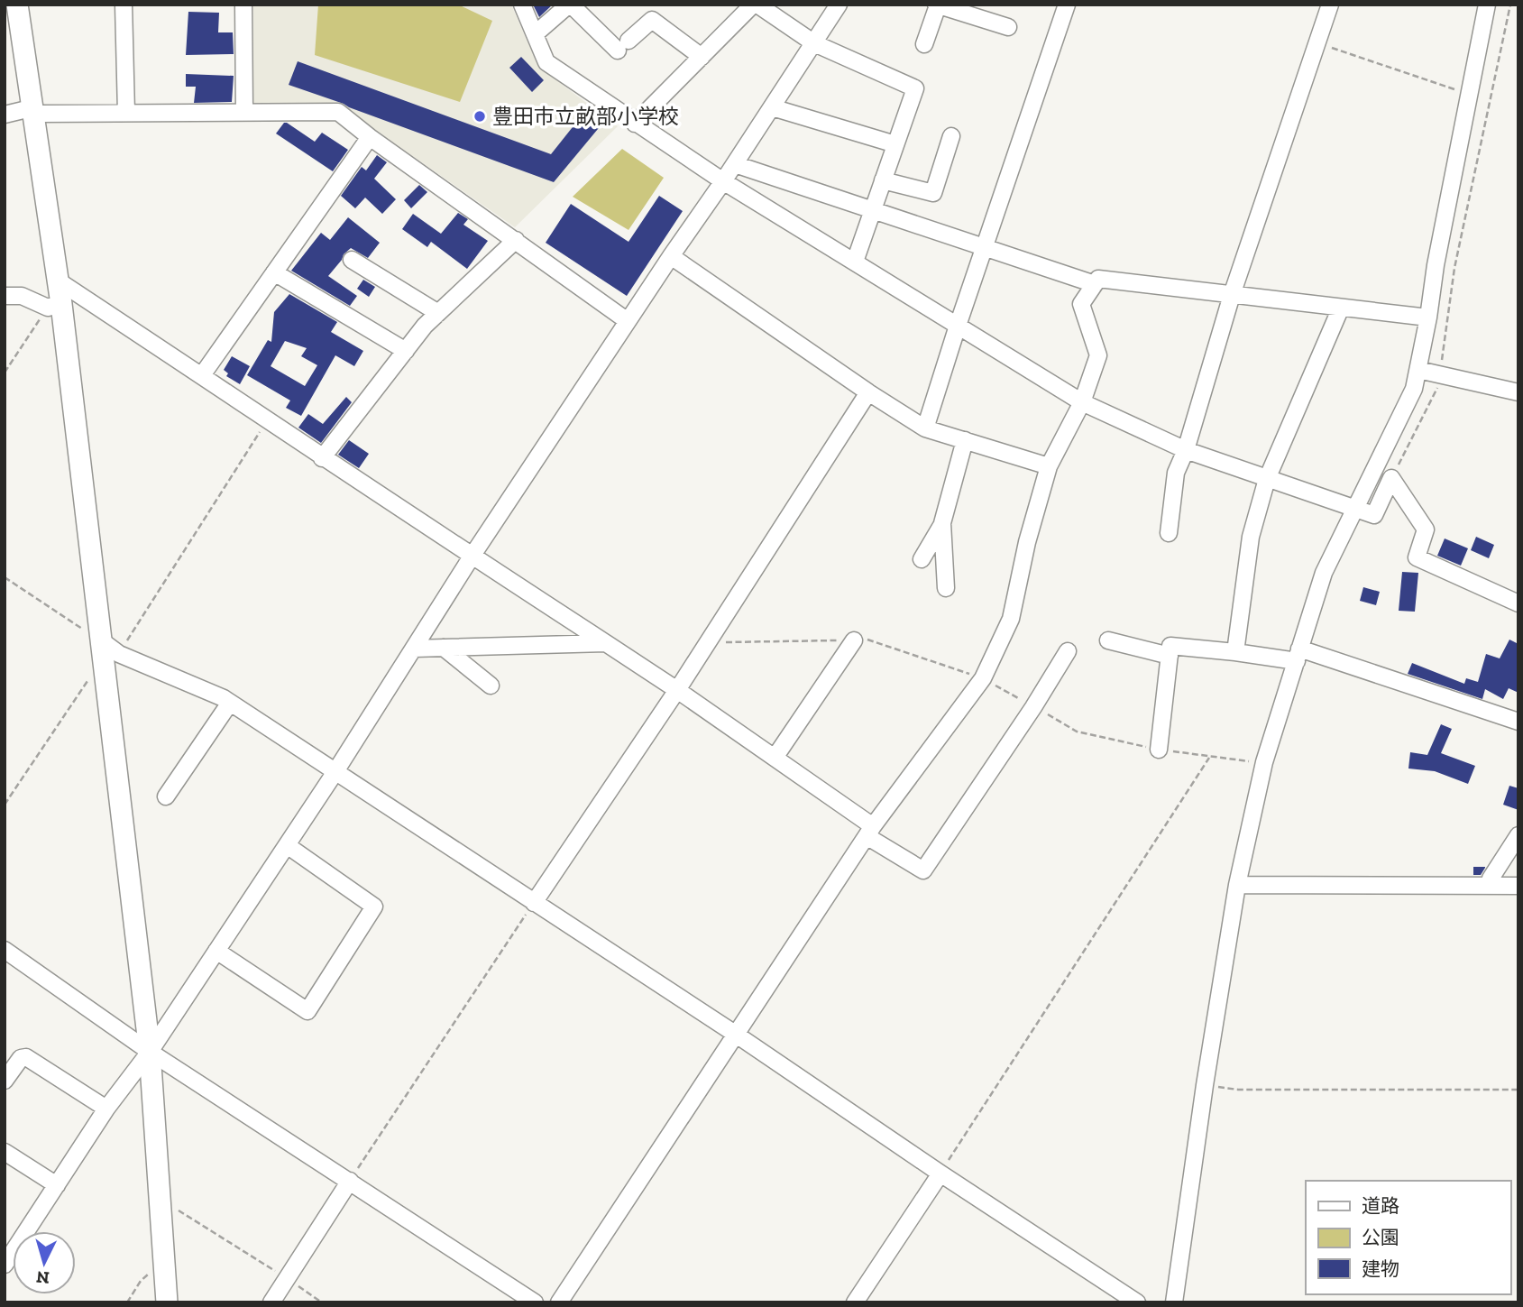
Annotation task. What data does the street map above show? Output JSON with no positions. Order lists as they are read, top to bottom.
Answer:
{
  "places": ["豊田市立畝部小学校"],
  "legend": ["道路", "公園", "建物"],
  "north": "bottom"
}
